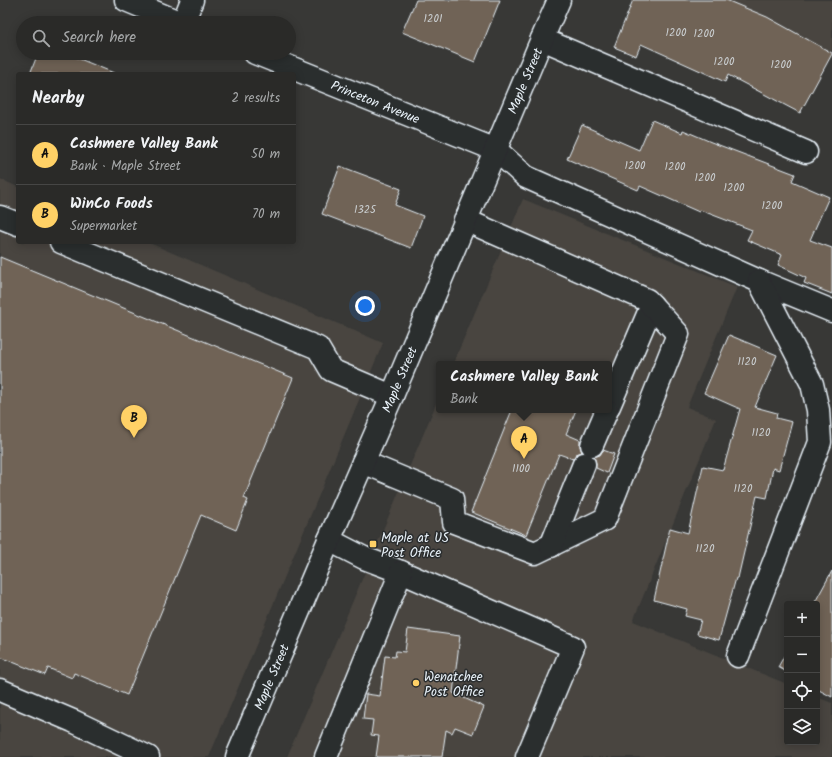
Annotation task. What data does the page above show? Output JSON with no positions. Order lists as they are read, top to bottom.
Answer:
{
  "streets": {
    "street": ["Maple Street", "Princeton Avenue"]
  },
  "crossings": [
    ["Maple Street", "Princeton Avenue"]
  ],
  "places": {
    "transit": ["Maple at US Post Office"],
    "other": ["Wenatchee Post Office"]
  },
  "house_numbers": [
    "1201",
    "1200",
    "1200",
    "1200",
    "1200",
    "1200",
    "1200",
    "1200",
    "1200",
    "1200",
    "1325",
    "1120",
    "1120",
    "1100",
    "1120",
    "1120"
  ],
  "page": {
    "search": "Search here",
    "heading": ["Nearby", "2 results"],
    "list": [
      {
        "mark": "A",
        "name": "Cashmere Valley Bank",
        "note": "Bank · Maple Street",
        "value": "50 m"
      },
      {
        "mark": "B",
        "name": "WinCo Foods",
        "note": "Supermarket",
        "value": "70 m"
      }
    ],
    "popup": ["Cashmere Valley Bank", "Bank"],
    "pins": ["B", "A"],
    "map_buttons": ["+", "−"]
  }
}
